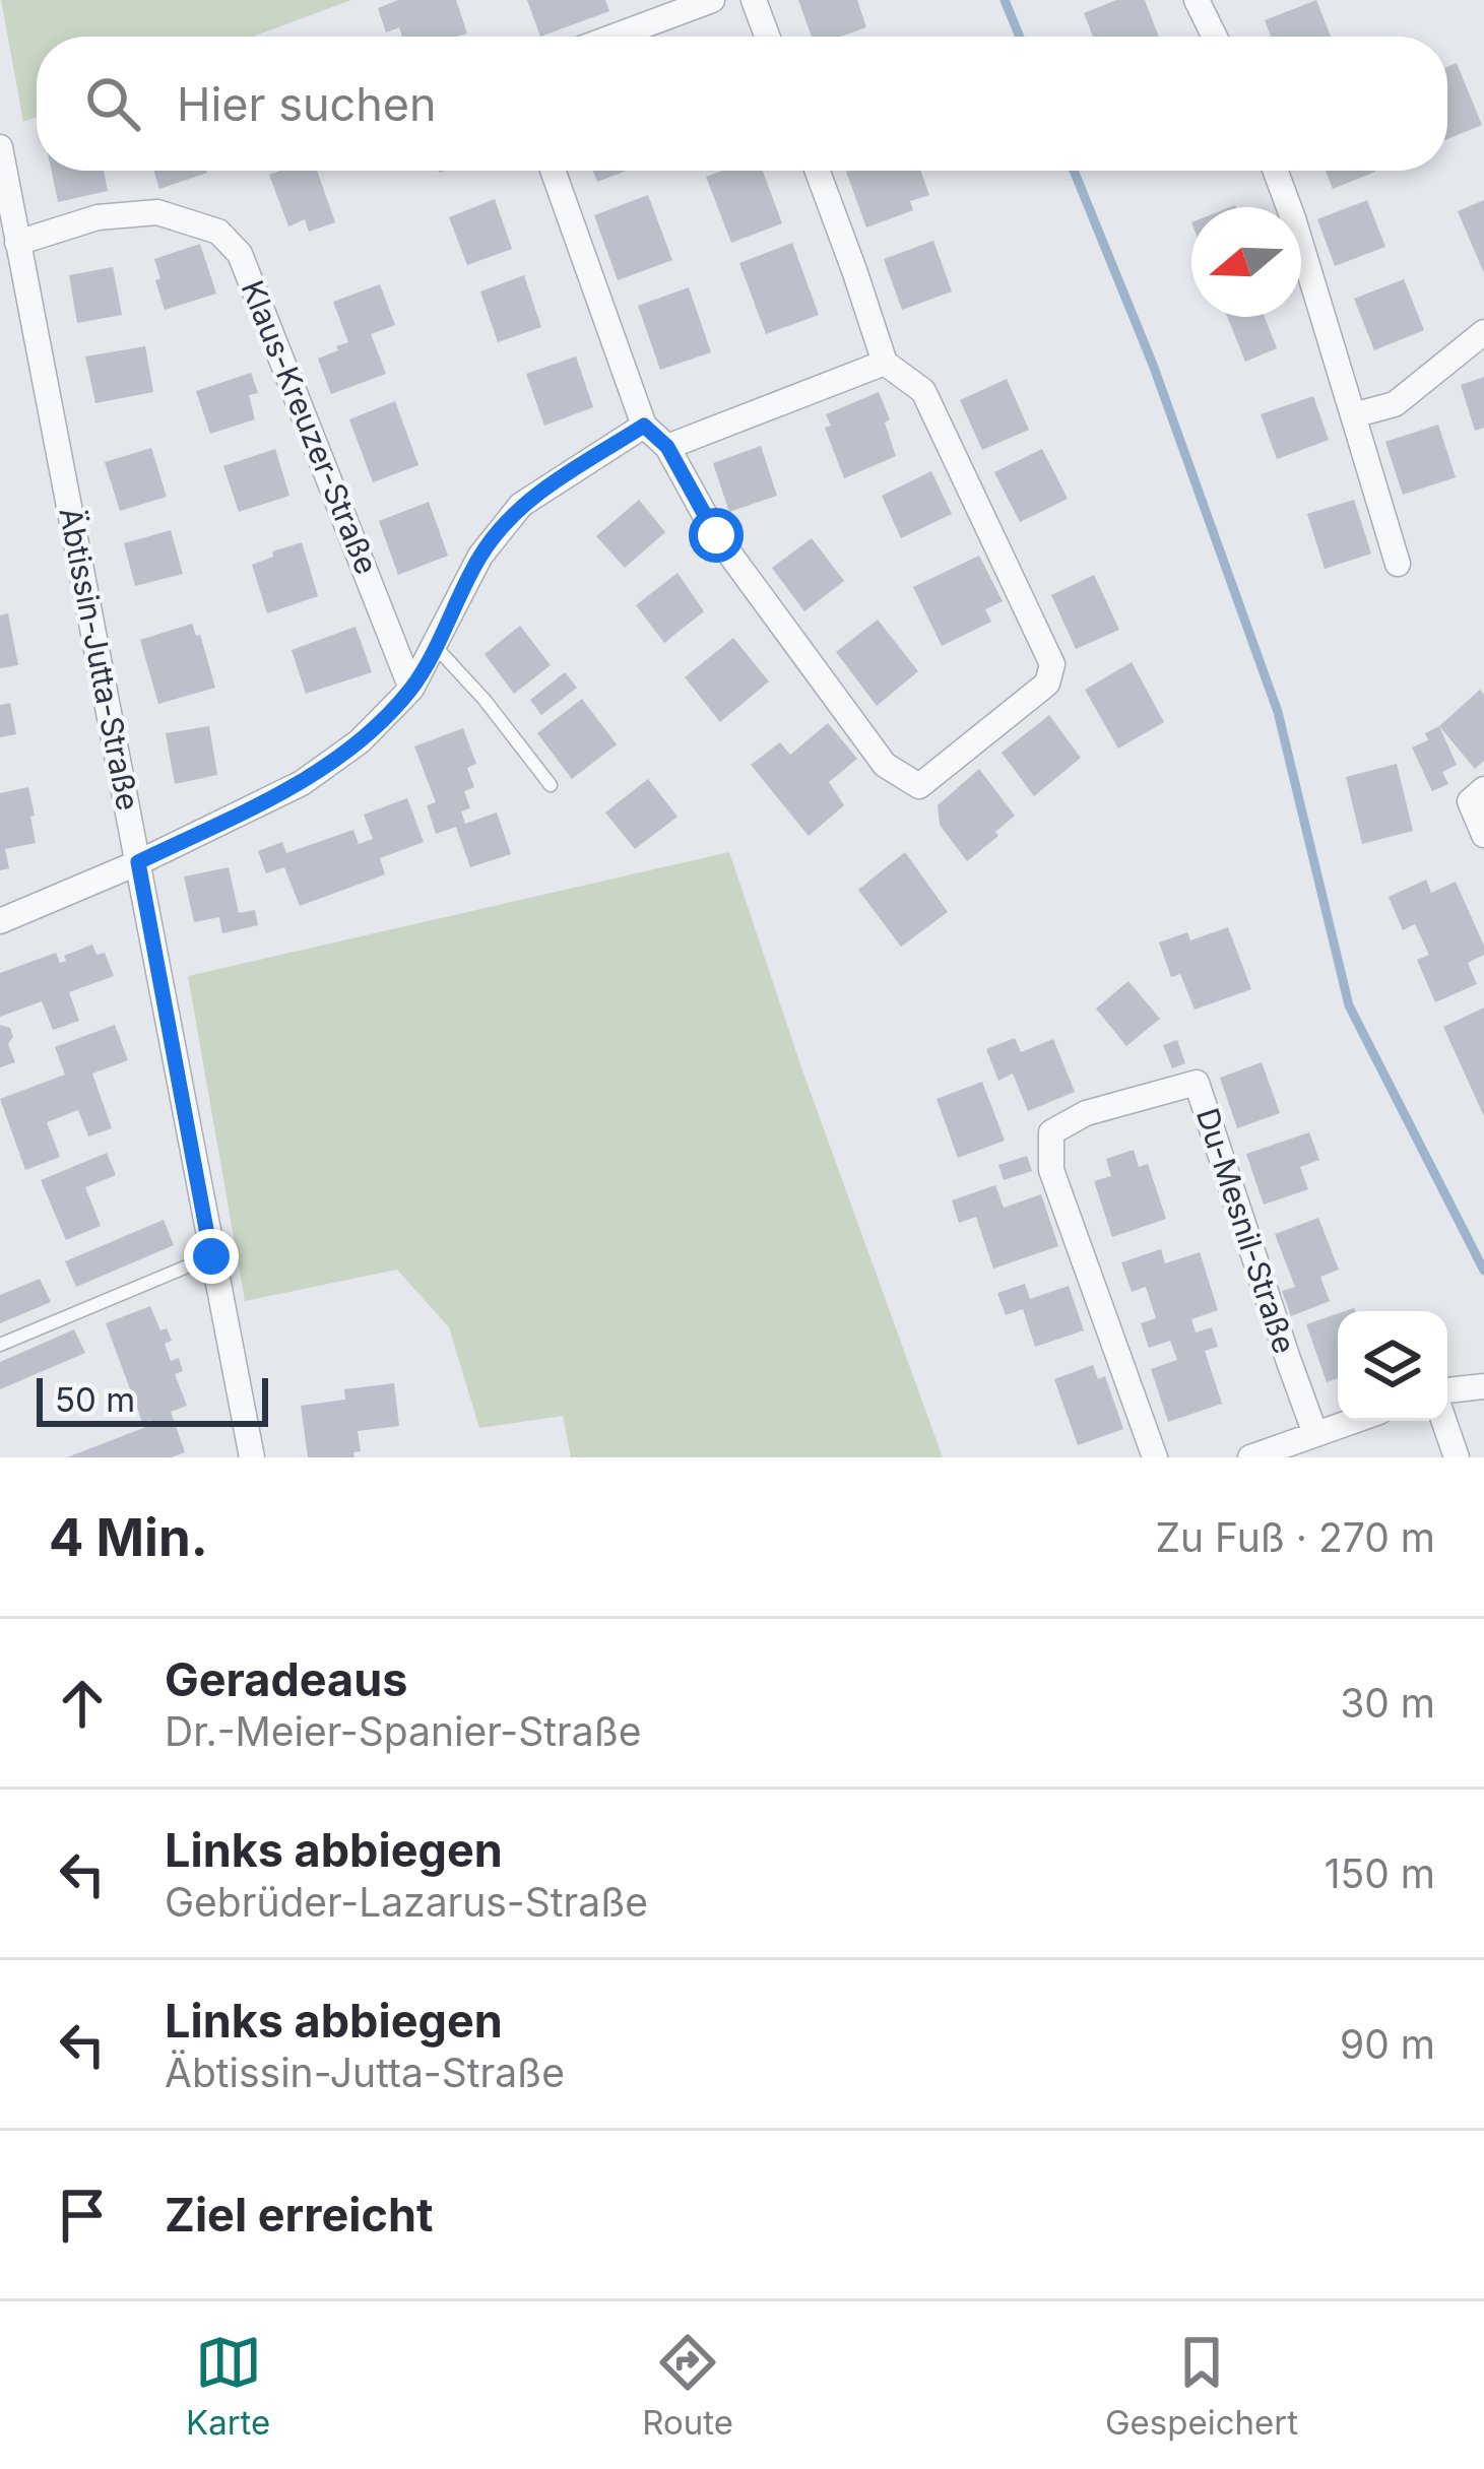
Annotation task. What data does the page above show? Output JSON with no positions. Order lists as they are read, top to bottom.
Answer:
{
  "streets": {
    "street": ["Klaus-Kreuzer-Straße", "Äbtissin-Jutta-Straße", "Du-Mesnil-Straße"]
  },
  "crossings": [
    ["Klaus-Kreuzer-Straße", "Äbtissin-Jutta-Straße"]
  ],
  "scale_bar": "50 m",
  "north": "left",
  "page": {
    "search": "Hier suchen",
    "scale": "50 m",
    "heading": ["4 Min.", "Zu Fuß · 270 m"],
    "list": [
      ["Geradeaus", "Dr.-Meier-Spanier-Straße", "30 m"],
      ["Links abbiegen", "Gebrüder-Lazarus-Straße", "150 m"],
      ["Links abbiegen", "Äbtissin-Jutta-Straße", "90 m"],
      "Ziel erreicht"
    ],
    "nav": ["Karte", "Route", "Gespeichert"]
  }
}
